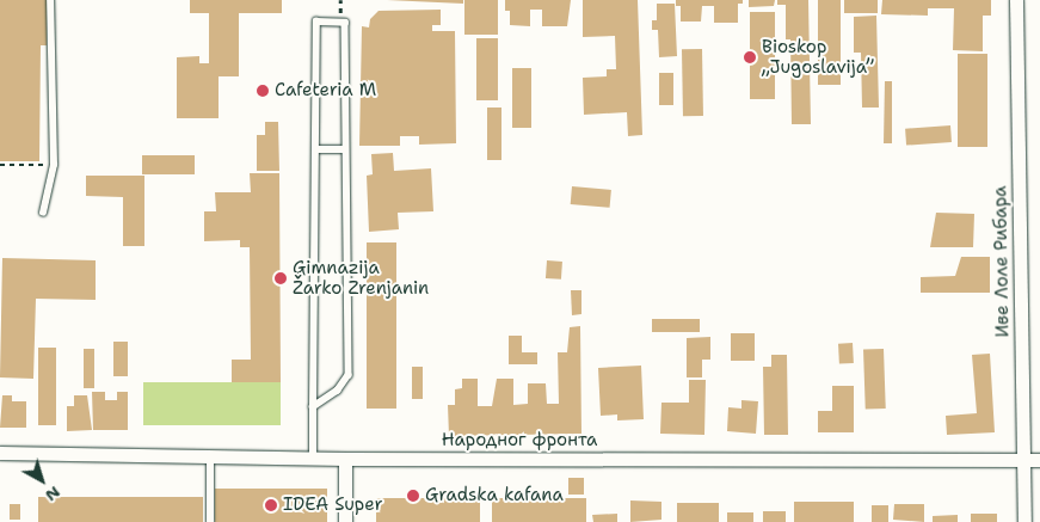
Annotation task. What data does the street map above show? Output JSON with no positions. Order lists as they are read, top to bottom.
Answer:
{
  "streets": {
    "street": ["Иве Лоле Рибара", "Народног фронта"]
  },
  "crossings": [
    ["Иве Лоле Рибара", "Народног фронта"]
  ],
  "places": [
    "Bioskop „Jugoslavija”",
    "Cafeteria M",
    "Gimnazija Žarko Zrenjanin",
    "Gradska kafana",
    "IDEA Super"
  ],
  "north": "bottom right"
}
